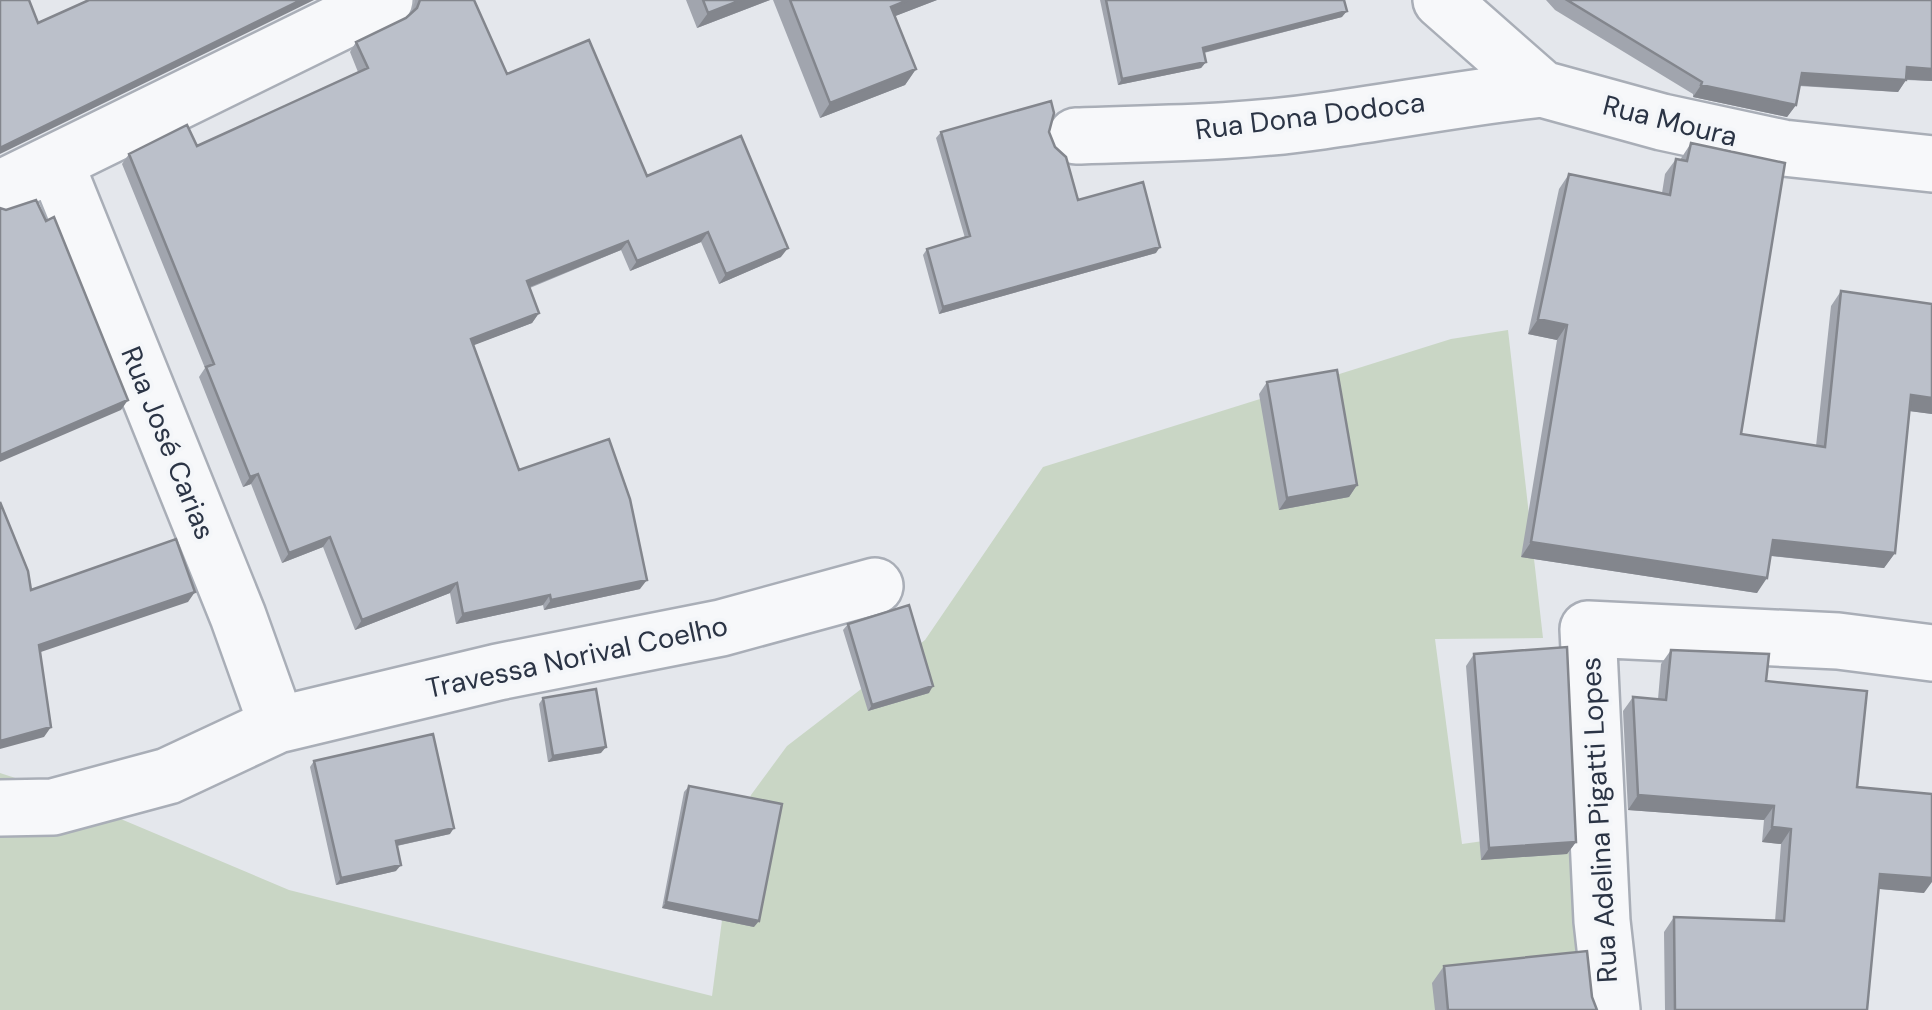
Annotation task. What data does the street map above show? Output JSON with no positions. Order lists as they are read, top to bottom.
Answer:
{
  "streets": {
    "street": [
      "Rua Dona Dodoca",
      "Rua Moura",
      "Rua José Carias",
      "Travessa Norival Coelho",
      "Rua Adelina Pigatti Lopes"
    ]
  },
  "crossings": [
    ["Rua Dona Dodoca", "Rua Moura"],
    ["Rua José Carias", "Travessa Norival Coelho"]
  ]
}
